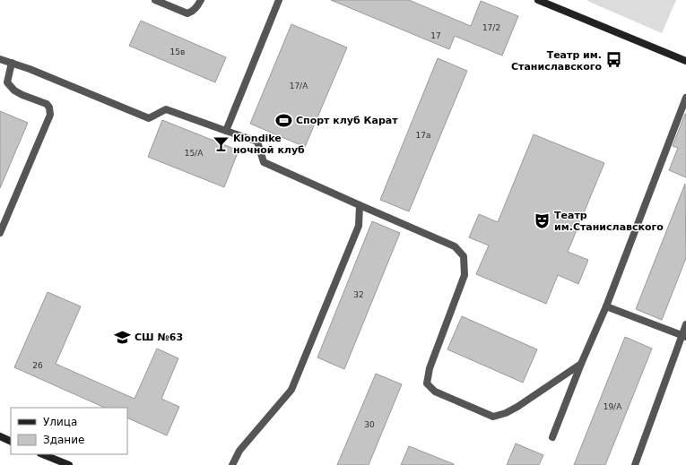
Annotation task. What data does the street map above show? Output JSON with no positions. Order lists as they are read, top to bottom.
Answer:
{
  "places": {
    "bus stop": ["Театр им. Станиславского"],
    "sports": ["Спорт клуб Карат"],
    "bar": ["Klondike ночной клуб"],
    "theatre": ["Театр им.Станиславского"],
    "school or university": ["СШ №63"]
  },
  "house_numbers": [
    "17/2",
    "17",
    "15в",
    "17/А",
    "17а",
    "15/А",
    "32",
    "26",
    "19/А",
    "30"
  ],
  "legend": ["Улица", "Здание"]
}
